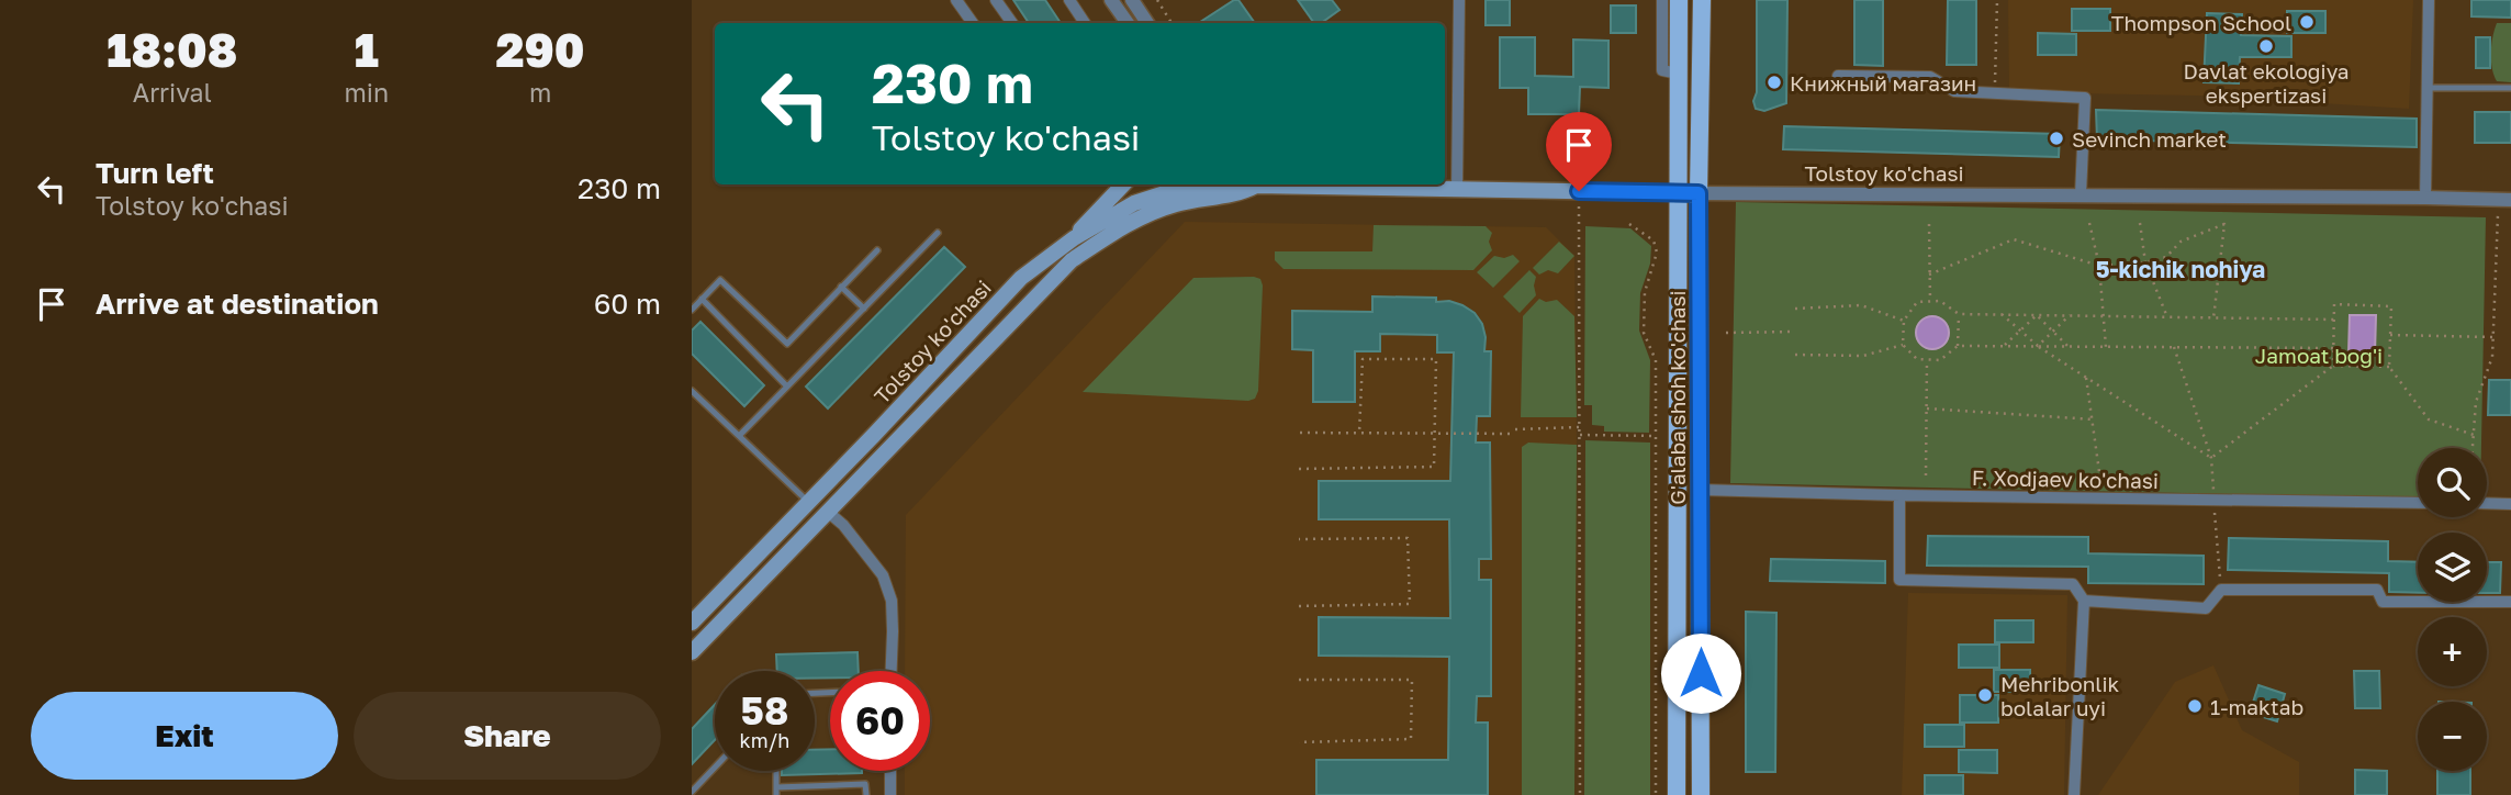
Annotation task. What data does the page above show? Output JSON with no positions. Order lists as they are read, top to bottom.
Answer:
{
  "streets": {
    "main road": ["Tolstoy ko'chasi", "G'alaba shoh ko'chasi"],
    "street": ["F. Xodjaev ko'chasi"]
  },
  "crossings": [
    ["Tolstoy ko'chasi", "G'alaba shoh ko'chasi"],
    ["G'alaba shoh ko'chasi", "F. Xodjaev ko'chasi"]
  ],
  "districts": ["5-kichik nohiya"],
  "parks": ["Jamoat bog'i"],
  "places": [
    "Thompson School",
    "Davlat ekologiya ekspertizasi",
    "Книжный магазин",
    "Sevinch market",
    "Mehribonlik bolalar uyi",
    "1-maktab"
  ],
  "page": {
    "eta": [
      "18:08",
      "Arrival",
      "1",
      "min",
      "290",
      "m"
    ],
    "turn": ["230 m", "Tolstoy ko'chasi"],
    "list": [
      {
        "name": "Turn left",
        "note": "Tolstoy ko'chasi",
        "value": "230 m"
      },
      {
        "name": "Arrive at destination",
        "value": "60 m"
      }
    ],
    "map_buttons": ["+", "−"],
    "speed": "58 km/h",
    "limit": "60",
    "buttons": ["Exit", "Share"]
  }
}
